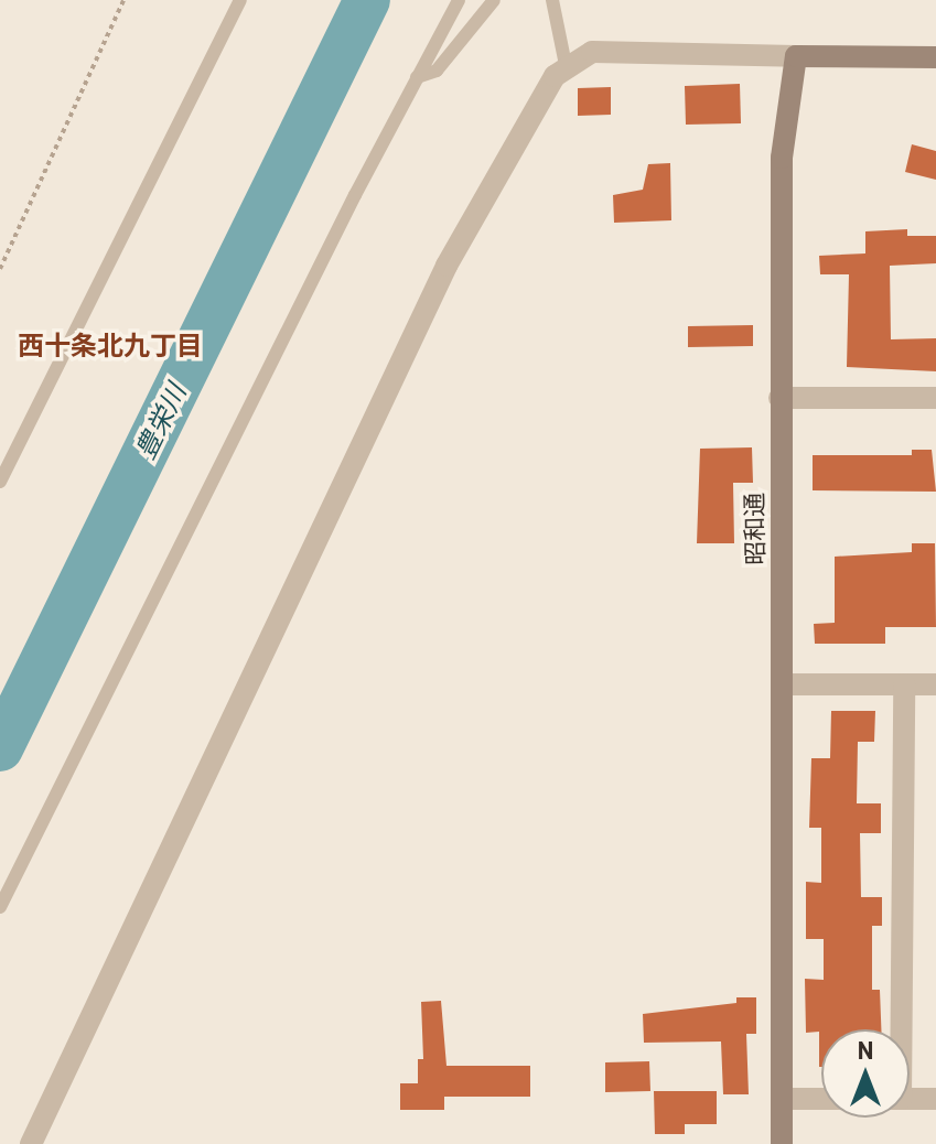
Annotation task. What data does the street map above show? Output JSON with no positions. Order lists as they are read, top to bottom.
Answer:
{
  "streets": {
    "street": ["昭和通"]
  },
  "districts": ["西十条北九丁目"],
  "water": ["豊栄川"],
  "north": "top"
}
